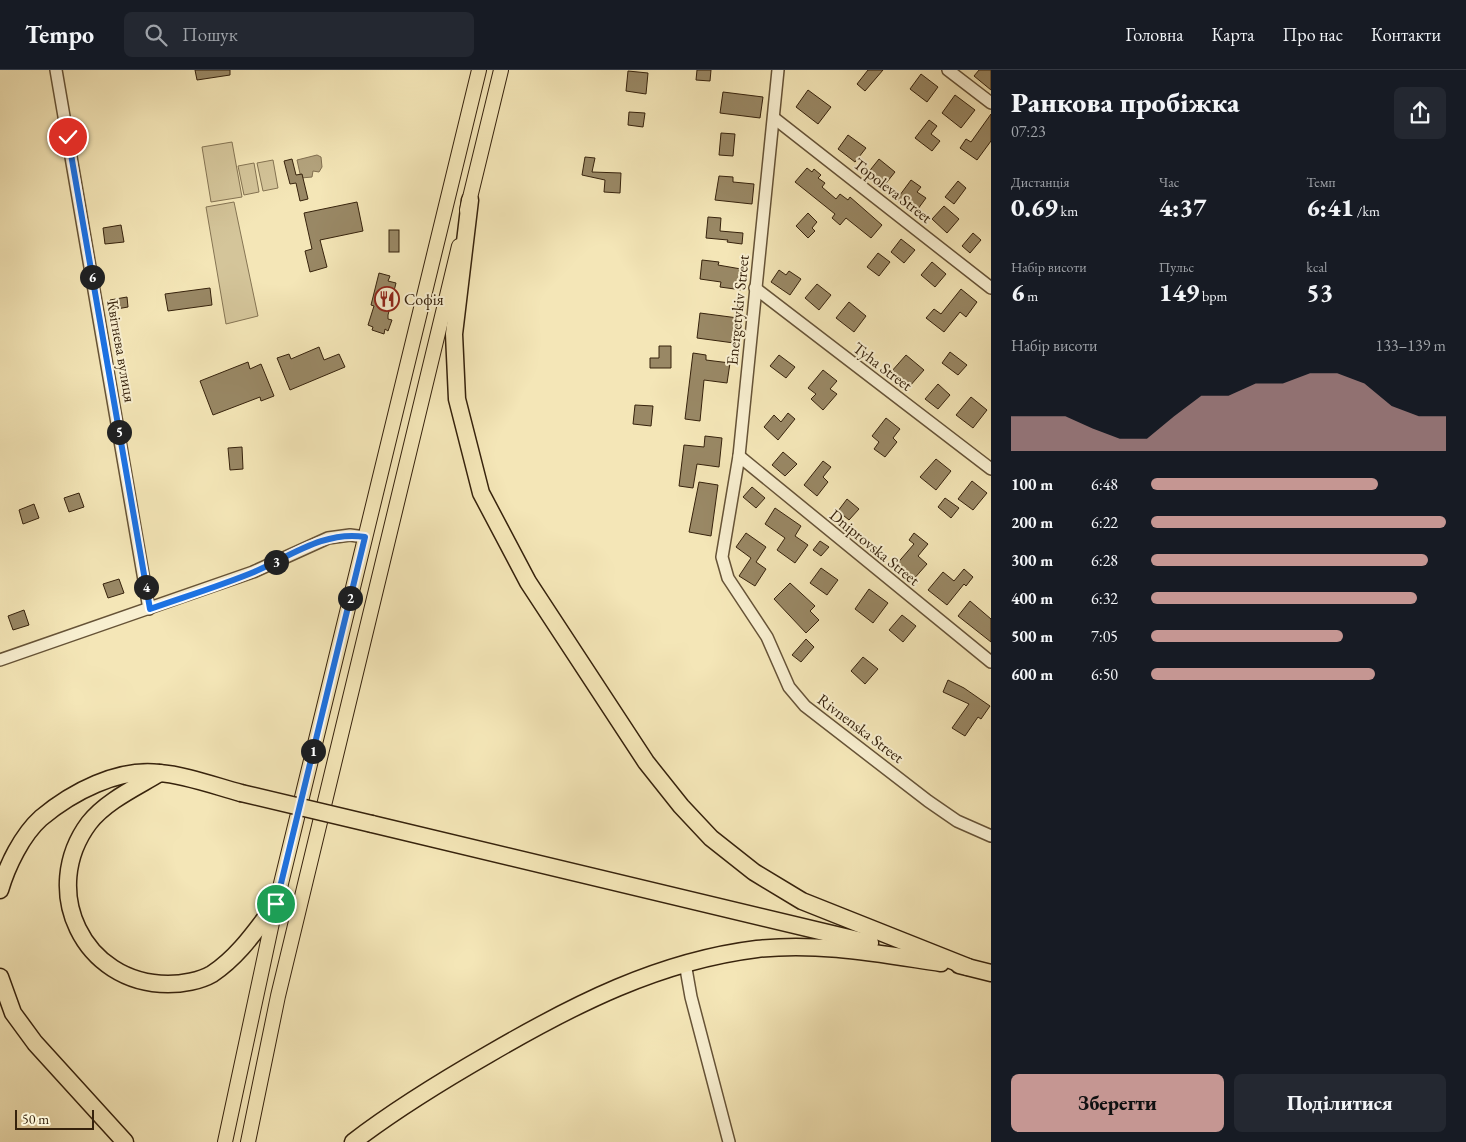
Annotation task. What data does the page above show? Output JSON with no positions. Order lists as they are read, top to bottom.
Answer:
{
  "streets": {
    "street": [
      "Topoleva Street",
      "Energetykiv Street",
      "Квітнева вулиця",
      "Tyha Street",
      "Dniprovska Street",
      "Rivnenska Street"
    ]
  },
  "crossings": [
    ["Topoleva Street", "Energetykiv Street"],
    ["Energetykiv Street", "Tyha Street"],
    ["Energetykiv Street", "Dniprovska Street"],
    ["Energetykiv Street", "Rivnenska Street"]
  ],
  "places": {
    "restaurant": ["Софія"]
  },
  "scale_bar": "50 m",
  "page": {
    "header": "Tempo",
    "search": "Пошук",
    "nav": [
      "Головна",
      "Карта",
      "Про нас",
      "Контакти"
    ],
    "heading": ["Ранкова пробіжка", "07:23"],
    "stats": [
      ["Дистанція", "0.69 km"],
      ["Час", "4:37"],
      ["Темп", "6:41 /km"],
      ["Набір висоти", "6 m"],
      ["Пульс", "149 bpm"],
      ["kcal", "53"]
    ],
    "pins": [
      "6",
      "5",
      "3",
      "4",
      "2",
      "1"
    ],
    "chart": ["Набір висоти", "133–139 m"],
    "list": [
      {
        "name": "100 m",
        "note": "6:48"
      },
      {
        "name": "200 m",
        "note": "6:22"
      },
      {
        "name": "300 m",
        "note": "6:28"
      },
      {
        "name": "400 m",
        "note": "6:32"
      },
      {
        "name": "500 m",
        "note": "7:05"
      },
      {
        "name": "600 m",
        "note": "6:50"
      }
    ],
    "buttons": ["Зберегти", "Поділитися"],
    "scale": "50 m"
  }
}
